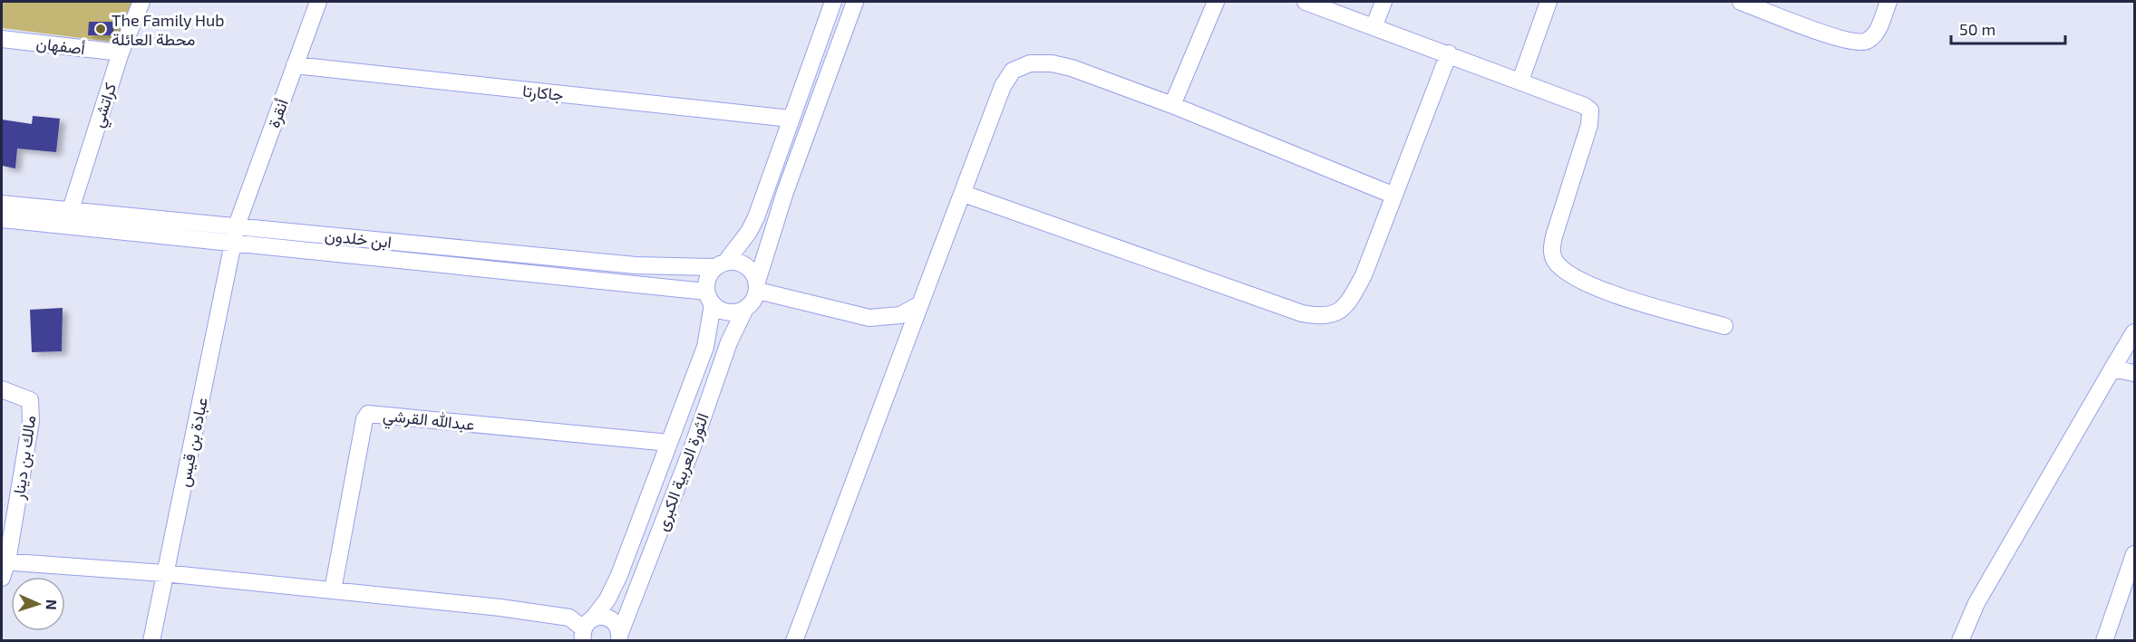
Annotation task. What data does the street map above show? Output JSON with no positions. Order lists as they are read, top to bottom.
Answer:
{
  "streets": {
    "street": [
      "أصفهان",
      "جاكارتا",
      "كراتشي",
      "أنقرة",
      "ابن خلدون",
      "عبدالله القرشي",
      "عبادة بن قيس",
      "مالك بن دينار",
      "الثورة العربية الكبرى"
    ]
  },
  "crossings": [
    ["أصفهان", "كراتشي"],
    ["جاكارتا", "أنقرة"],
    ["كراتشي", "ابن خلدون"],
    ["أنقرة", "ابن خلدون"],
    ["أنقرة", "عبادة بن قيس"],
    ["ابن خلدون", "عبادة بن قيس"],
    ["ابن خلدون", "الثورة العربية الكبرى"],
    ["عبدالله القرشي", "الثورة العربية الكبرى"]
  ],
  "places": ["The Family Hub محطة العائلة"],
  "scale_bar": "50 m",
  "north": "right"
}
